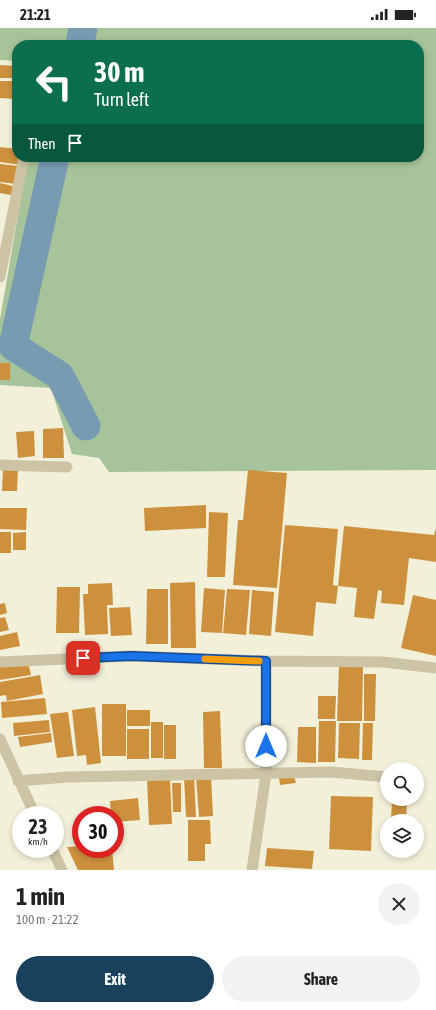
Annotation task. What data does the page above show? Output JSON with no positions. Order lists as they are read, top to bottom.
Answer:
{
  "page": {
    "status": "21:21",
    "turn": ["30 m", "Turn left"],
    "then": "Then",
    "speed": "23 km/h",
    "limit": "30",
    "heading": ["1 min", "100 m · 21:22"],
    "buttons": ["Exit", "Share"]
  }
}
